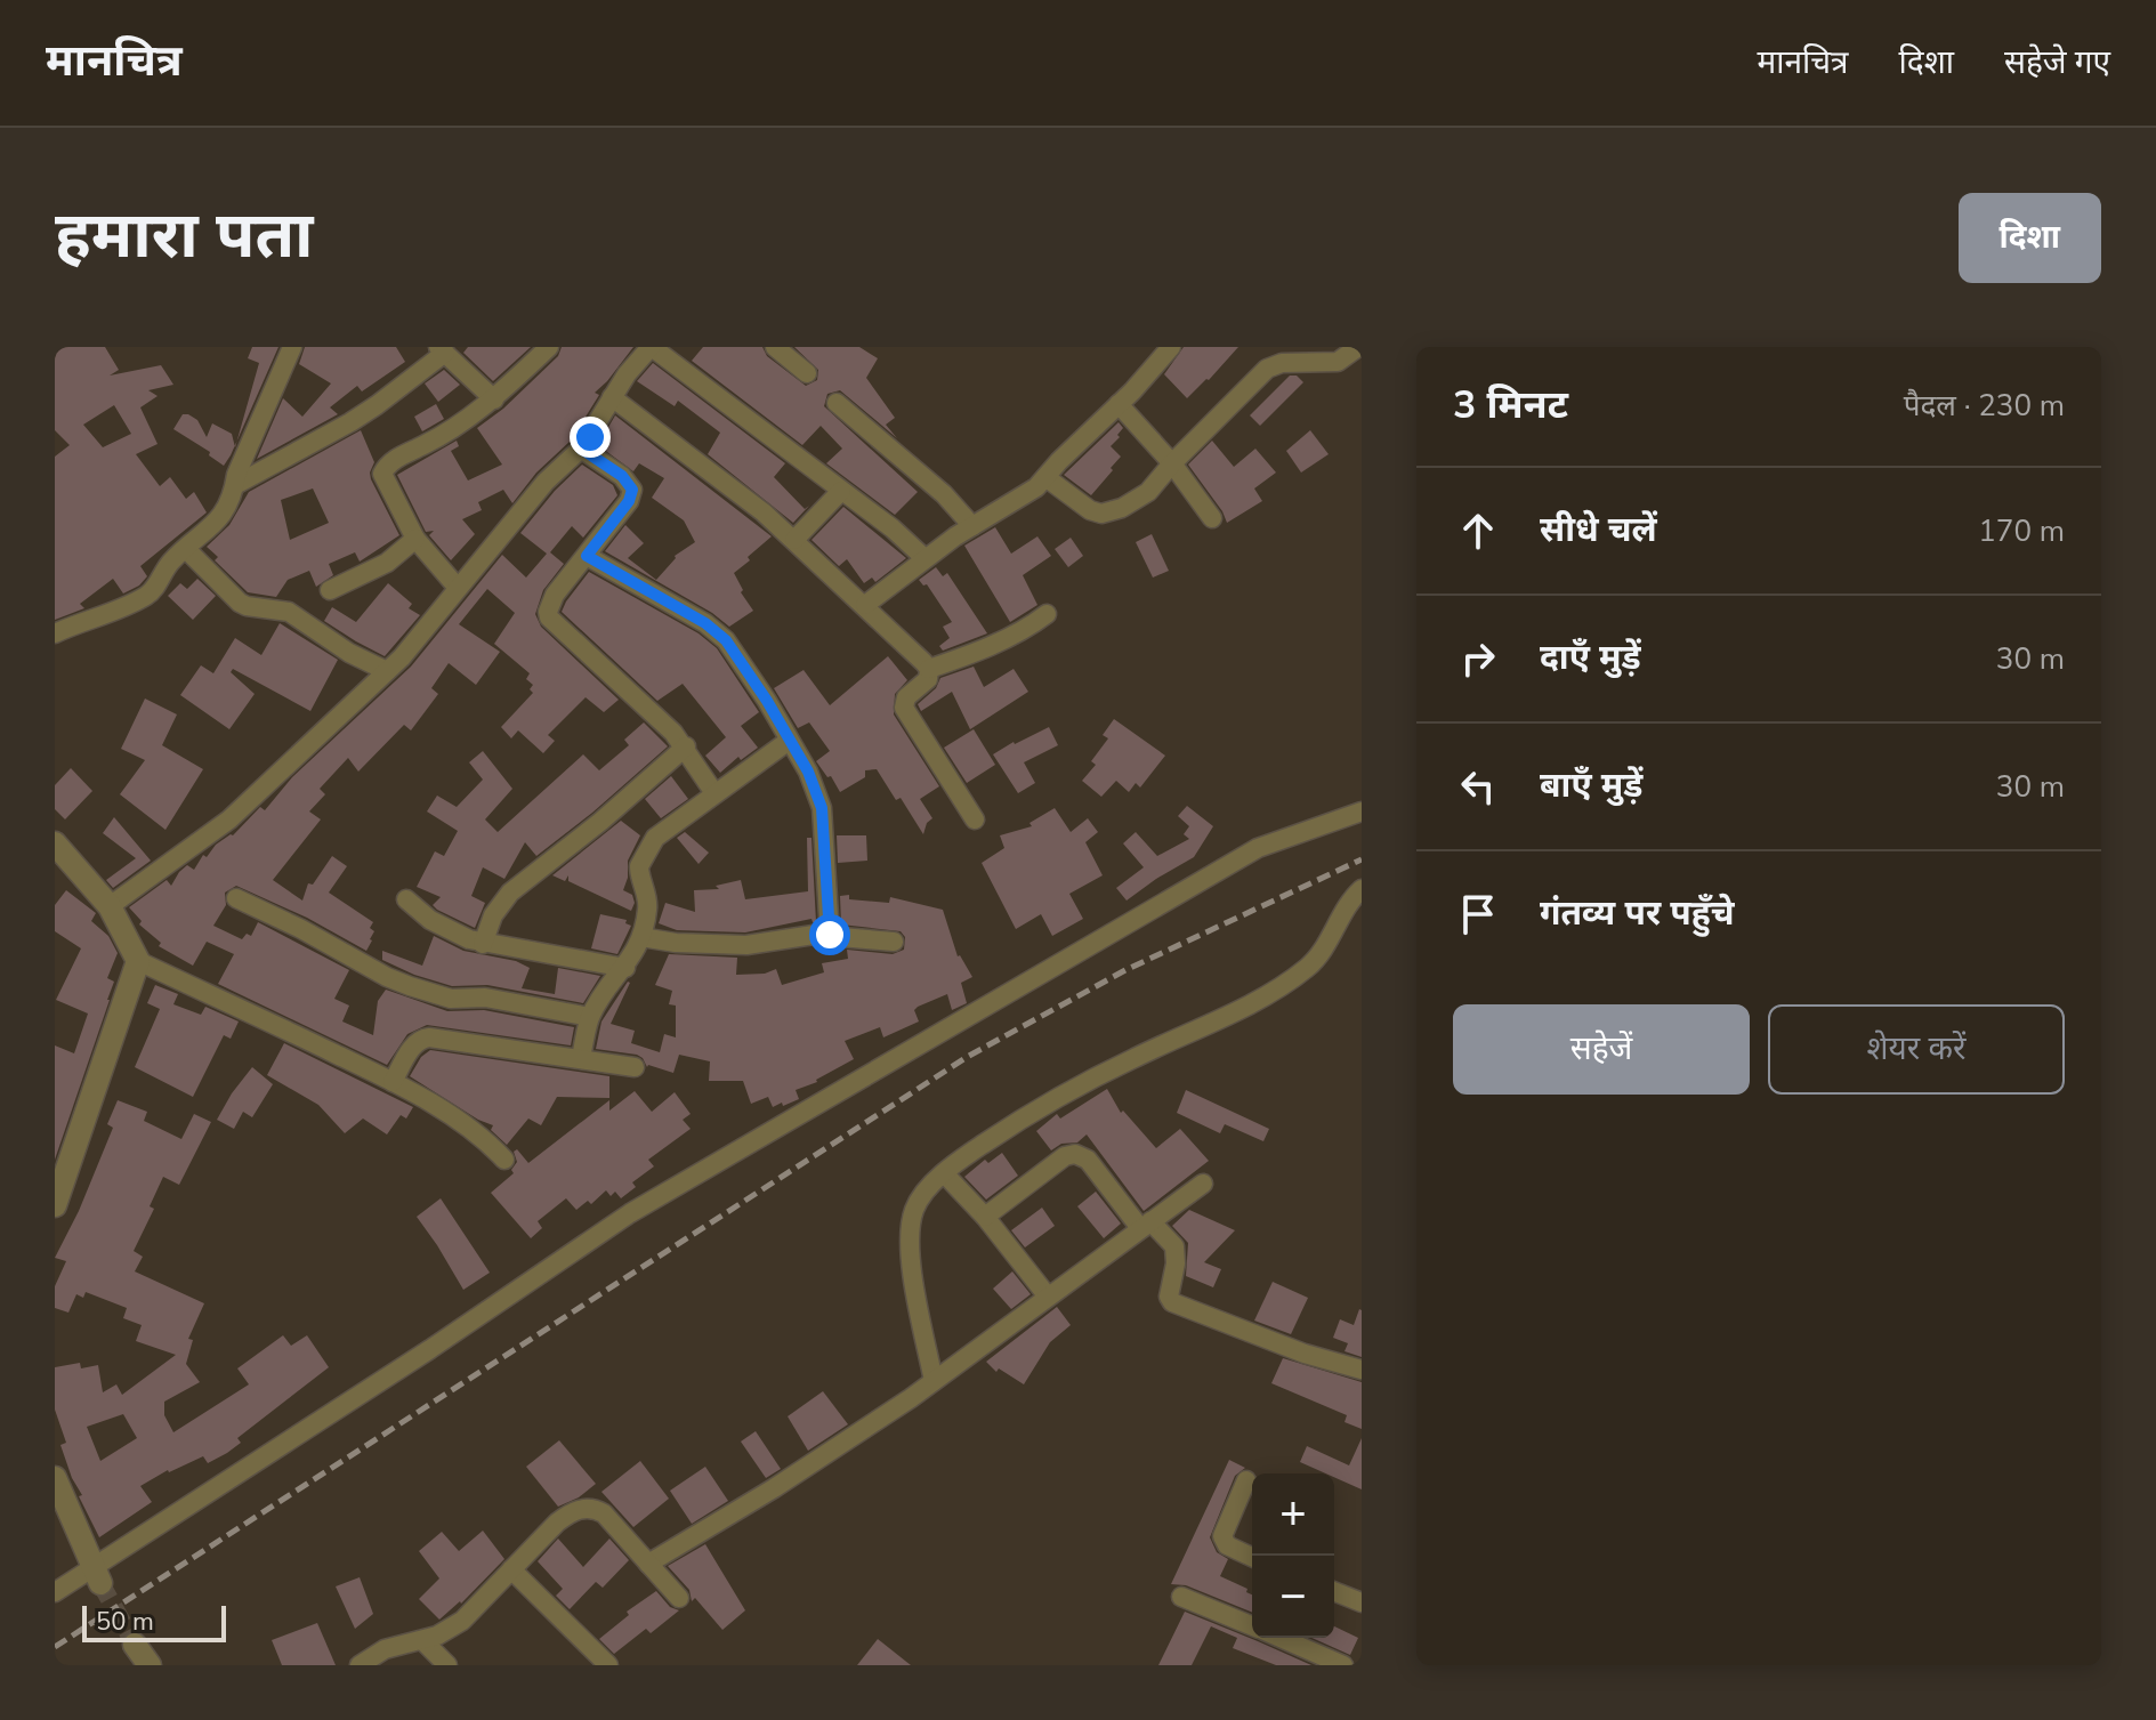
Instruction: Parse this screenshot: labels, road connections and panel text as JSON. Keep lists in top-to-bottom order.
{
  "scale_bar": "50 m",
  "page": {
    "header": "मानचित्र",
    "nav": ["मानचित्र", "दिशा", "सहेजे गए"],
    "title": "हमारा पता",
    "buttons": [
      "दिशा",
      ["सहेजें", "शेयर करें"]
    ],
    "heading": ["3 मिनट", "पैदल · 230 m"],
    "list": [
      ["सीधे चलें", "170 m"],
      ["दाएँ मुड़ें", "30 m"],
      ["बाएँ मुड़ें", "30 m"],
      "गंतव्य पर पहुँचे"
    ],
    "map_buttons": ["+", "−"],
    "scale": "50 m"
  }
}
